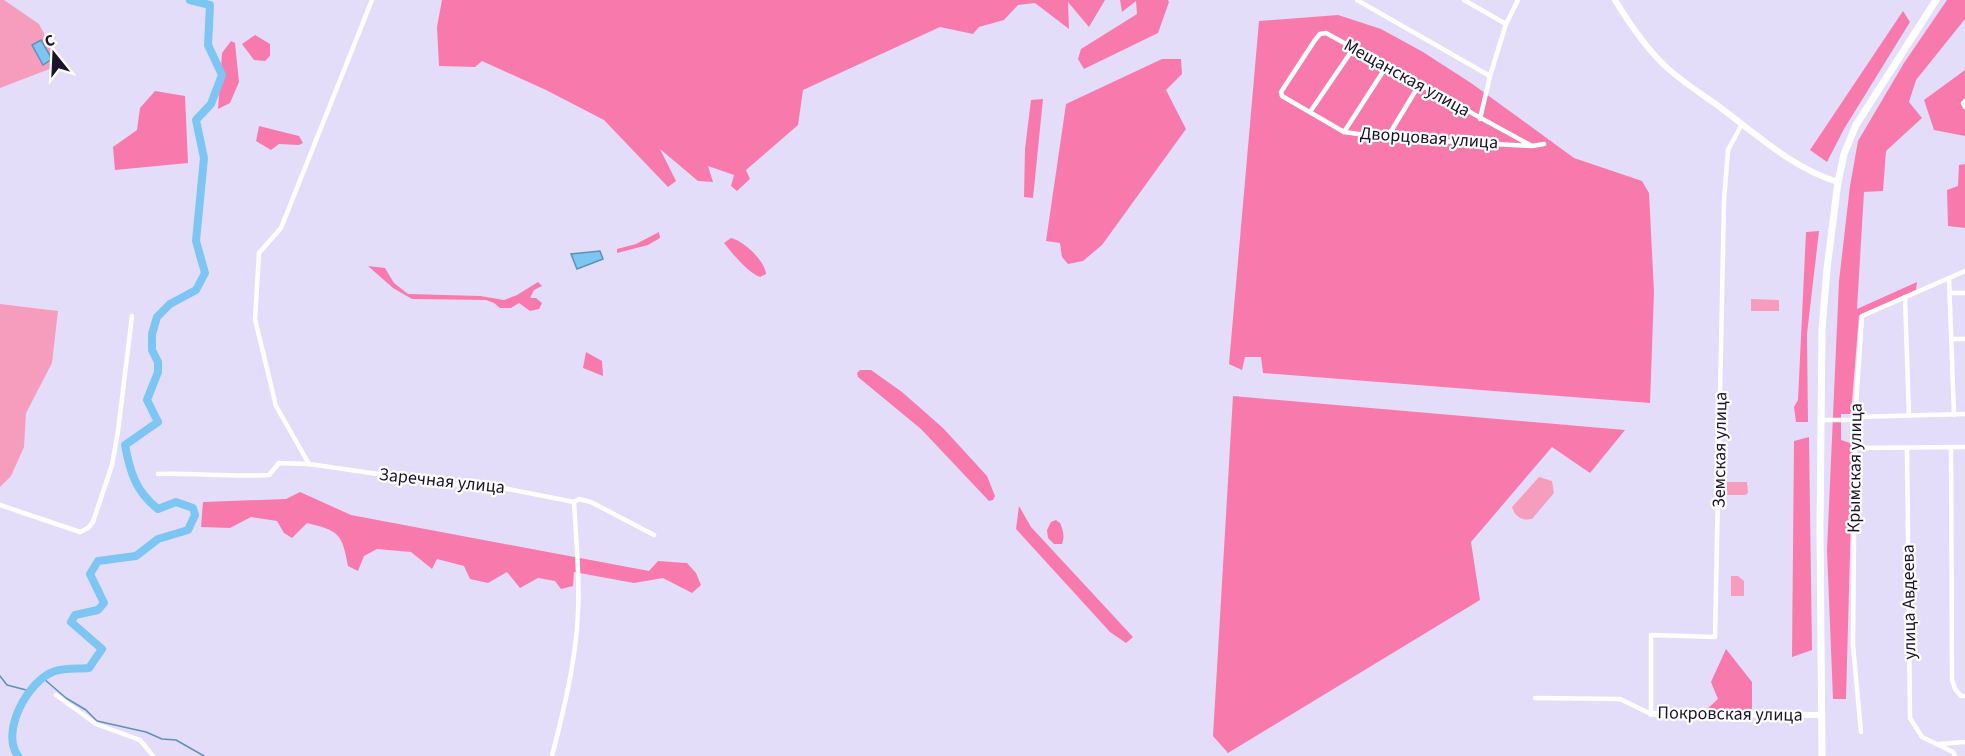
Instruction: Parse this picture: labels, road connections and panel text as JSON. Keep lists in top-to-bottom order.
{
  "streets": {
    "street": [
      "Мещанская улица",
      "Дворцовая улица",
      "Земская улица",
      "Крымская улица",
      "Заречная улица",
      "улица Авдеева",
      "Покровская улица"
    ]
  },
  "crossings": [
    ["Мещанская улица", "Дворцовая улица"],
    ["Земская улица", "Покровская улица"]
  ],
  "north": "top"
}
